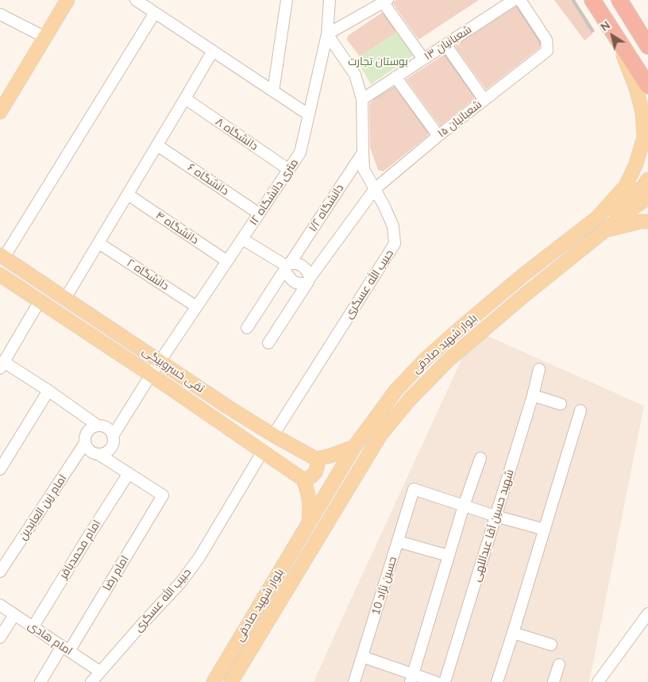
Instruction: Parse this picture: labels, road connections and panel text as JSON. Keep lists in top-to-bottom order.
{
  "streets": {
    "main road": ["بلوار شهید صادقی", "تقی خسروبیگی"],
    "street": [
      "شعبانیان ۱۳",
      "شعبانیان ۱۵",
      "دانشگاه ۸",
      "دانشگاه ۶",
      "۱۲ متری دانشگاه",
      "دانشگاه ۱/۲",
      "دانشگاه ۴",
      "دانشگاه ۲",
      "حبیب الله عسگری",
      "امام زین العابدین",
      "شهید حسین آقا عبداللهی",
      "امام محمدباقر",
      "امام رضا",
      "حسین نژاد 10",
      "امام هادی"
    ]
  },
  "crossings": [
    ["شعبانیان ۱۳", "حبیب الله عسگری"],
    ["شعبانیان ۱۵", "دانشگاه ۱/۲"],
    ["شعبانیان ۱۵", "حبیب الله عسگری"],
    ["دانشگاه ۸", "۱۲ متری دانشگاه"],
    ["دانشگاه ۶", "۱۲ متری دانشگاه"],
    ["۱۲ متری دانشگاه", "دانشگاه ۴"],
    ["۱۲ متری دانشگاه", "دانشگاه ۲"],
    ["۱۲ متری دانشگاه", "حبیب الله عسگری"],
    ["۱۲ متری دانشگاه", "تقی خسروبیگی"],
    ["۱۲ متری دانشگاه", "امام زین العابدین"],
    ["دانشگاه ۱/۲", "حبیب الله عسگری"],
    ["حبیب الله عسگری", "تقی خسروبیگی"],
    ["حبیب الله عسگری", "امام هادی"],
    ["امام محمدباقر", "امام رضا"],
    ["امام محمدباقر", "امام هادی"],
    ["امام رضا", "امام هادی"]
  ],
  "parks": ["بوستان تجارت"],
  "north": "top left"
}
